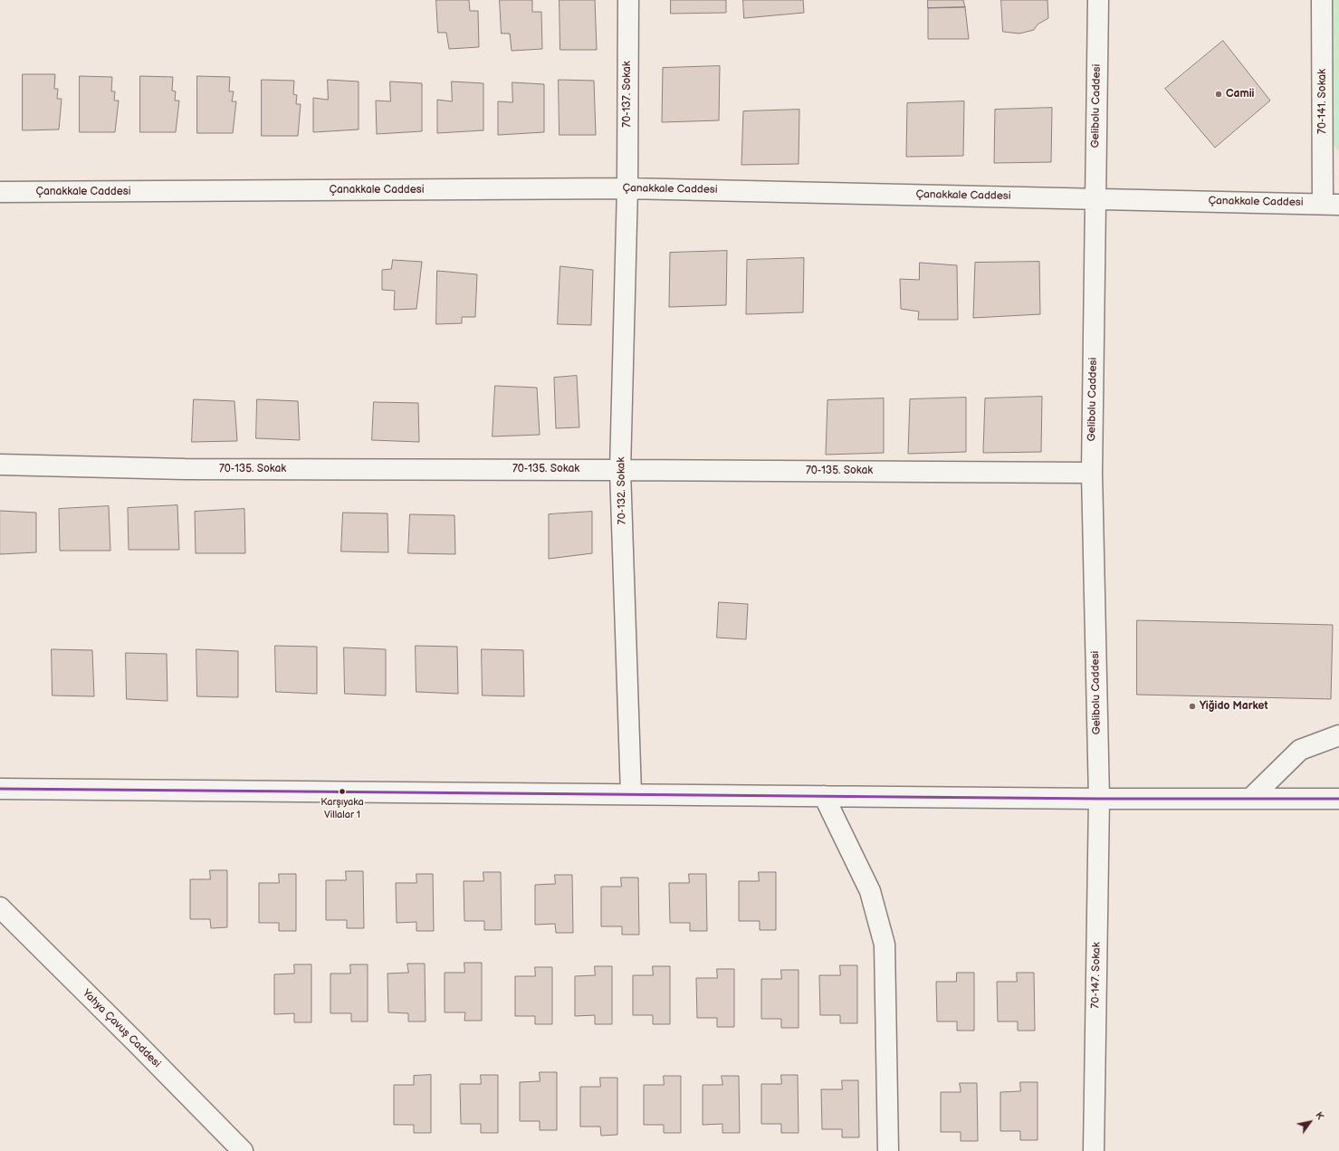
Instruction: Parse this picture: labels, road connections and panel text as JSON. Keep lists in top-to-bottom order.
{
  "streets": {
    "street": [
      "70-137. Sokak",
      "70-141. Sokak",
      "Gelibolu Caddesi",
      "Çanakkale Caddesi",
      "70-135. Sokak",
      "70-132. Sokak",
      "70-147. Sokak",
      "Yahya Çavuş Caddesi"
    ]
  },
  "crossings": [
    ["70-137. Sokak", "Çanakkale Caddesi"],
    ["70-137. Sokak", "70-132. Sokak"],
    ["70-141. Sokak", "Çanakkale Caddesi"],
    ["Gelibolu Caddesi", "Çanakkale Caddesi"],
    ["Gelibolu Caddesi", "70-135. Sokak"],
    ["Gelibolu Caddesi", "70-147. Sokak"],
    ["Çanakkale Caddesi", "70-132. Sokak"],
    ["70-135. Sokak", "70-132. Sokak"]
  ],
  "places": ["Camii", "Yiğido Market", "Karşıyaka Villalar 1"],
  "north": "top right"
}
